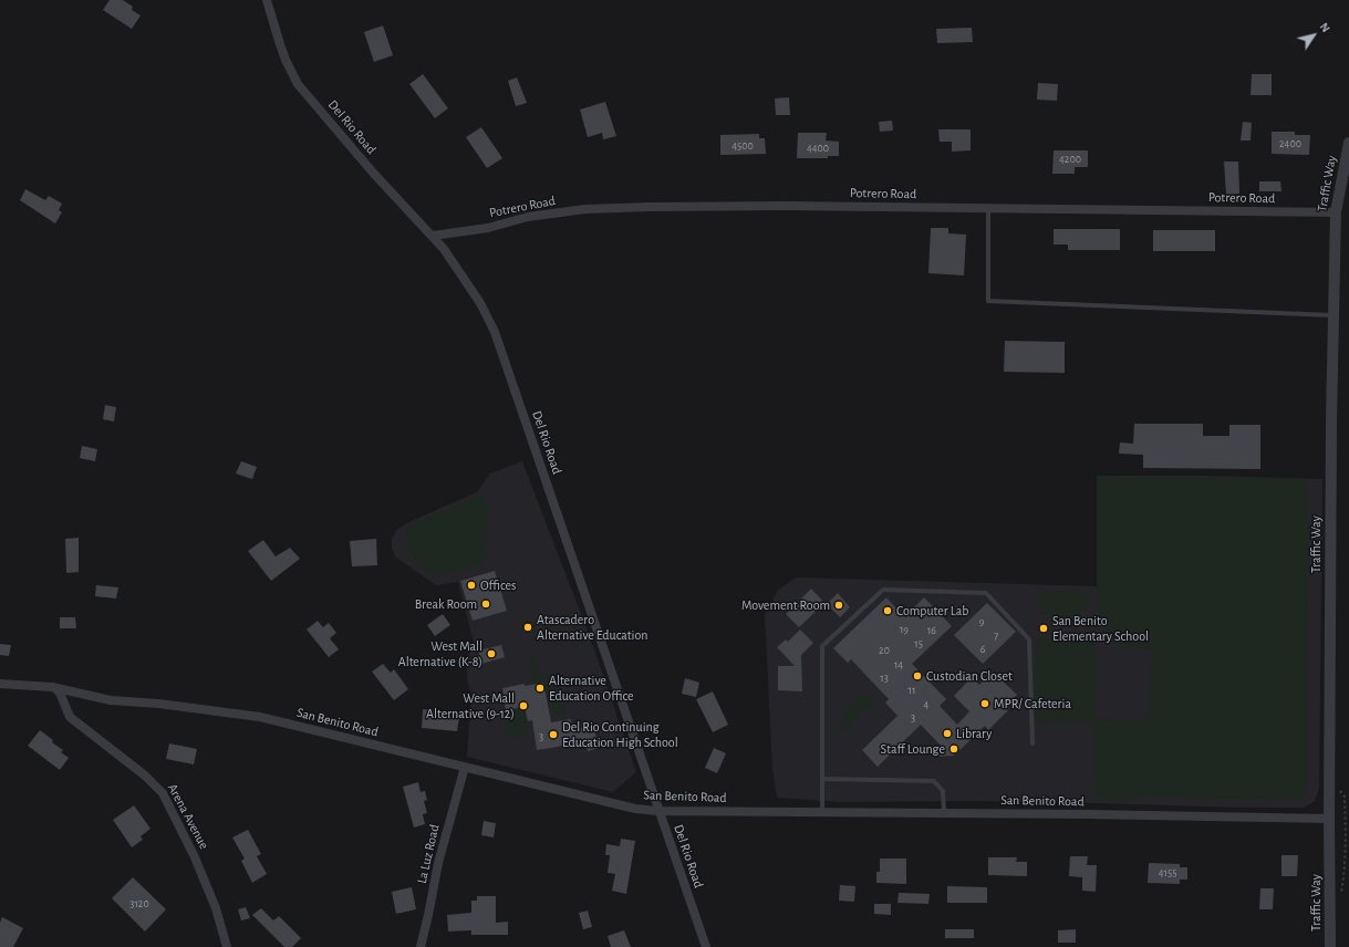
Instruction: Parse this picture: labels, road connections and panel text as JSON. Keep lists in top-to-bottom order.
{
  "streets": {
    "street": [
      "Del Rio Road",
      "Traffic Way",
      "Potrero Road",
      "San Benito Road",
      "Arena Avenue",
      "La Luz Road"
    ]
  },
  "crossings": [
    ["Del Rio Road", "Potrero Road"],
    ["Del Rio Road", "San Benito Road"],
    ["Traffic Way", "Potrero Road"],
    ["Traffic Way", "San Benito Road"],
    ["San Benito Road", "Arena Avenue"],
    ["San Benito Road", "La Luz Road"]
  ],
  "places": [
    "Offices",
    "Break Room",
    "Movement Room",
    "Computer Lab",
    "Atascadero Alternative Education",
    "San Benito Elementary School",
    "West Mall Alternative (K-8)",
    "Custodian Closet",
    "Alternative Education Office",
    "MPR/ Cafeteria",
    "West Mall Alternative (9-12)",
    "Library",
    "Del Rio Continuing Education High School",
    "Staff Lounge"
  ],
  "house_numbers": [
    "2400",
    "4500",
    "4400",
    "4200",
    "9",
    "19",
    "16",
    "7",
    "15",
    "6",
    "20",
    "14",
    "13",
    "11",
    "4",
    "3",
    "3",
    "4155",
    "3120"
  ],
  "north": "top right"
}
